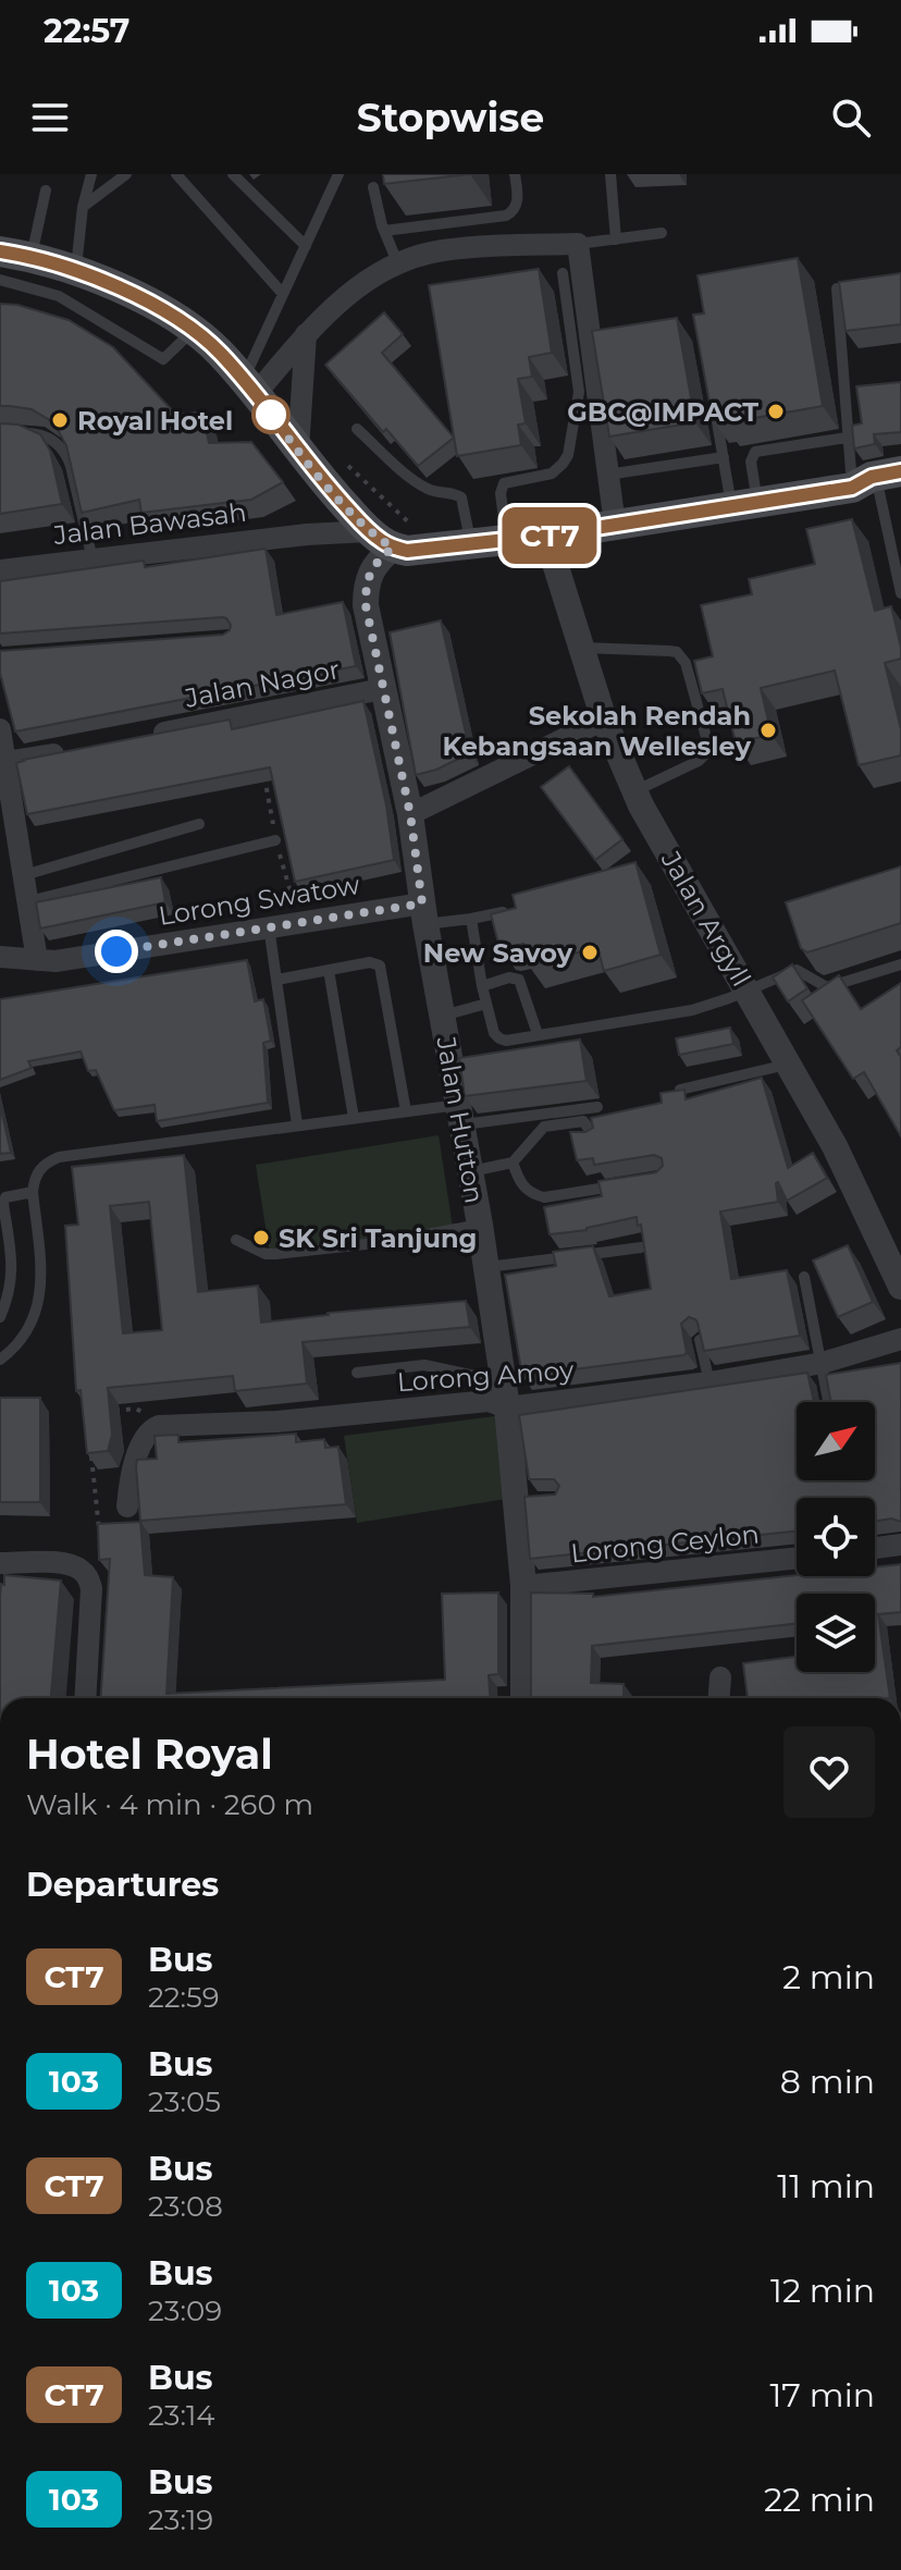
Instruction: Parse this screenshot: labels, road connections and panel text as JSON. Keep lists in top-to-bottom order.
{
  "streets": {
    "street": [
      "Jalan Bawasah",
      "Jalan Nagor",
      "Lorong Swatow",
      "Jalan Argyll",
      "Jalan Hutton",
      "Lorong Amoy",
      "Lorong Ceylon"
    ]
  },
  "crossings": [
    ["Jalan Bawasah", "Jalan Hutton"],
    ["Jalan Nagor", "Jalan Hutton"],
    ["Lorong Swatow", "Jalan Hutton"],
    ["Jalan Hutton", "Lorong Amoy"],
    ["Jalan Hutton", "Lorong Ceylon"]
  ],
  "places": [
    "GBC@IMPACT",
    "Royal Hotel",
    "Sekolah Rendah Kebangsaan Wellesley",
    "New Savoy",
    "SK Sri Tanjung"
  ],
  "lines": ["bus line CT7"],
  "north": "top right",
  "page": {
    "status": "22:57",
    "header": "Stopwise",
    "on_map": "CT7",
    "heading": [
      ["Hotel Royal", "Walk · 4 min · 260 m"],
      "Departures"
    ],
    "list": [
      {
        "mark": "CT7",
        "name": "Bus",
        "note": "22:59",
        "value": "2 min"
      },
      {
        "mark": "103",
        "name": "Bus",
        "note": "23:05",
        "value": "8 min"
      },
      {
        "mark": "CT7",
        "name": "Bus",
        "note": "23:08",
        "value": "11 min"
      },
      {
        "mark": "103",
        "name": "Bus",
        "note": "23:09",
        "value": "12 min"
      },
      {
        "mark": "CT7",
        "name": "Bus",
        "note": "23:14",
        "value": "17 min"
      },
      {
        "mark": "103",
        "name": "Bus",
        "note": "23:19",
        "value": "22 min"
      }
    ]
  }
}
